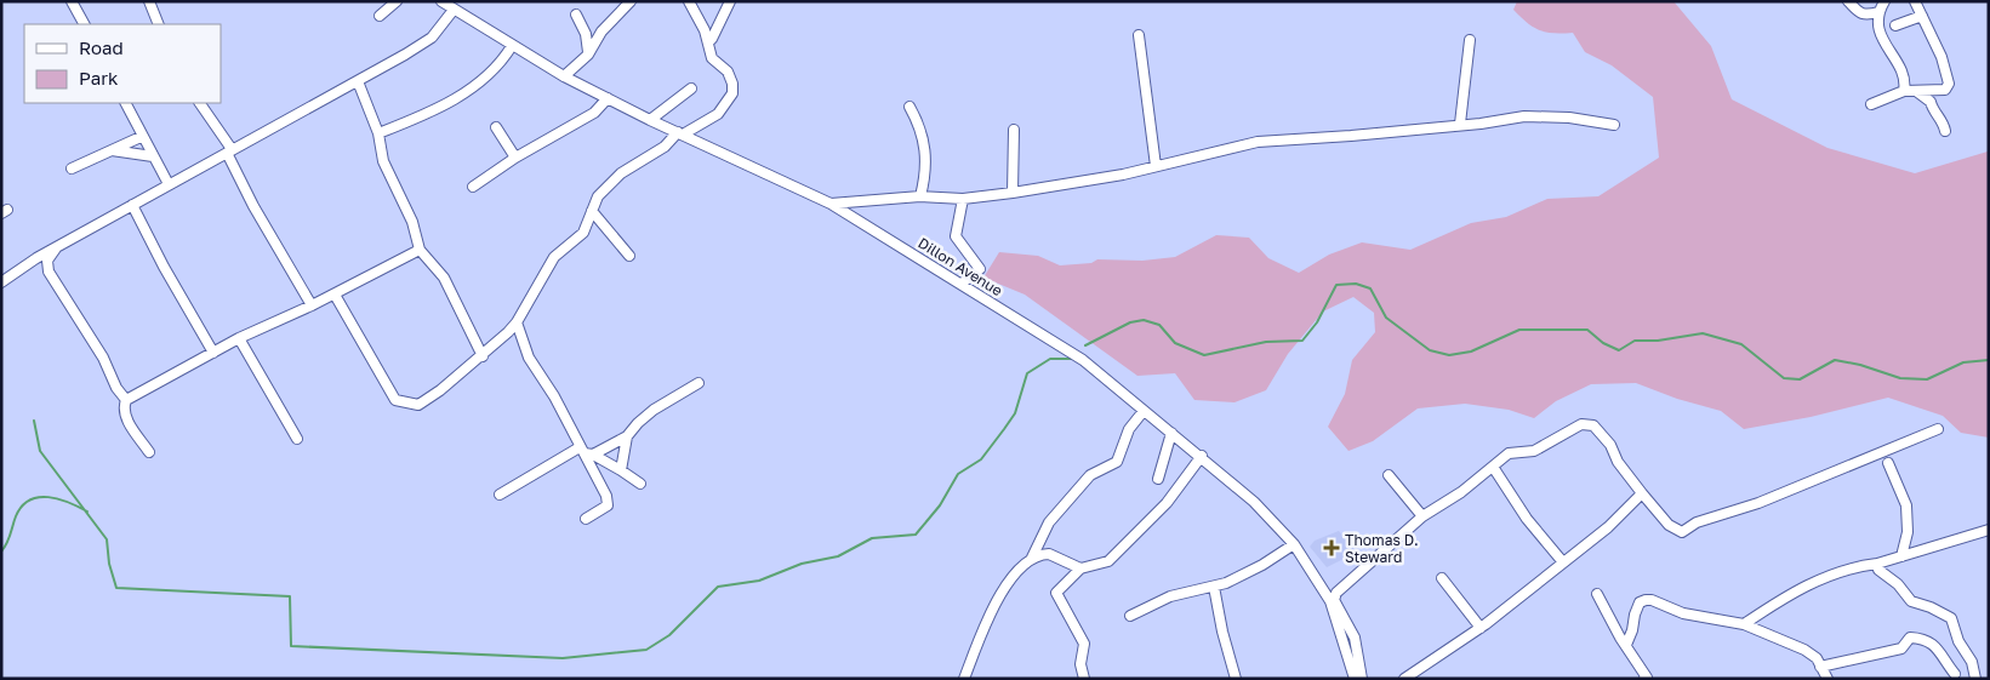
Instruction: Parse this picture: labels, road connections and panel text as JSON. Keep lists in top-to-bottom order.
{
  "streets": {
    "street": ["Dillon Avenue"]
  },
  "places": {
    "health": ["Thomas D. Steward"]
  },
  "legend": ["Road", "Park"]
}
